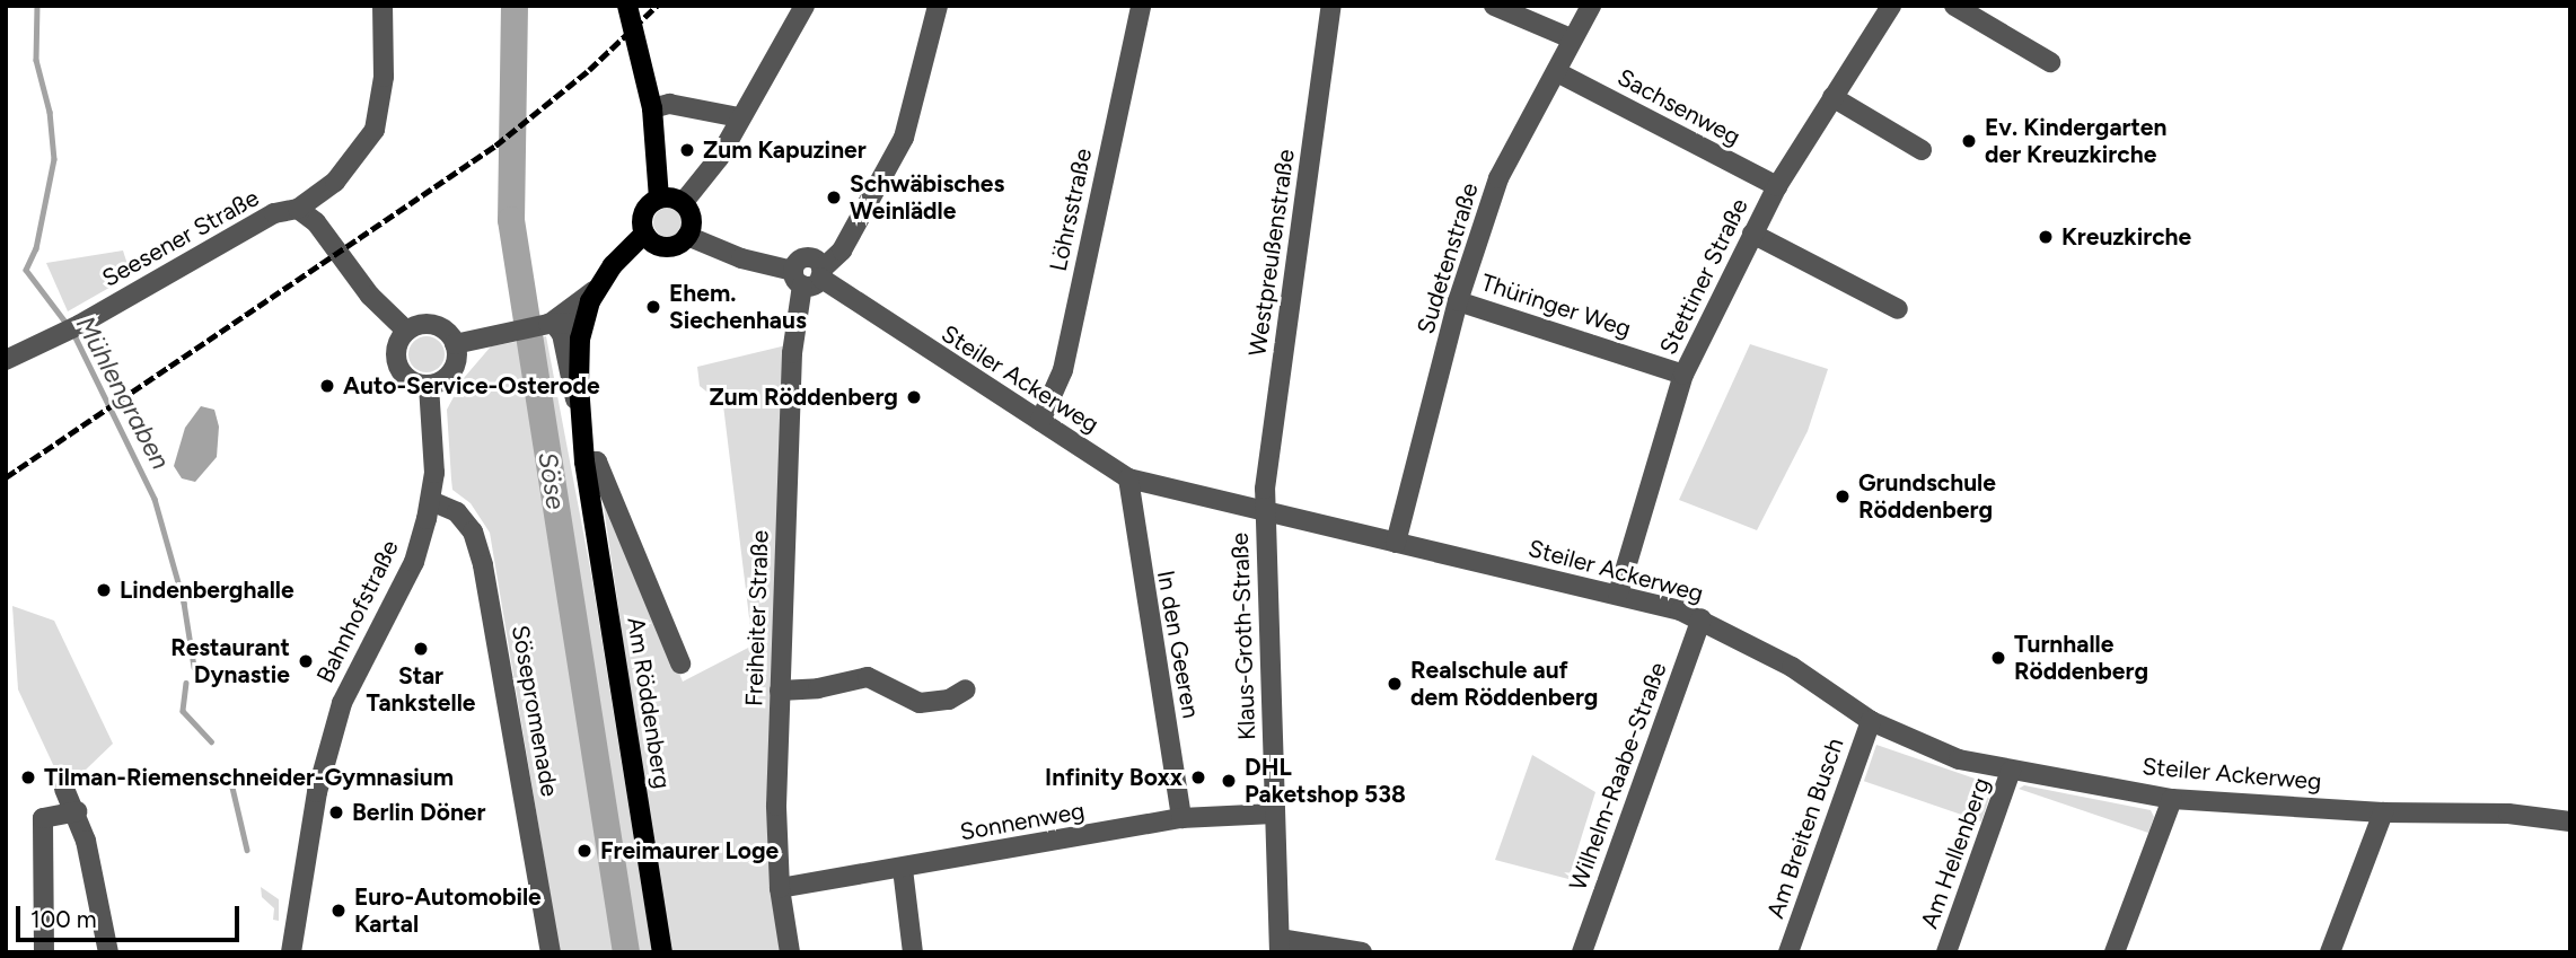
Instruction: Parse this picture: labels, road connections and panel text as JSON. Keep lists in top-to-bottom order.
{
  "streets": {
    "main road": ["Am Röddenberg"],
    "street": [
      "Sachsenweg",
      "Löhrsstraße",
      "Seesener Straße",
      "Westpreußenstraße",
      "Sudetenstraße",
      "Stettiner Straße",
      "Thüringer Weg",
      "Steiler Ackerweg",
      "Bahnhofstraße",
      "Freiheiter Straße",
      "Klaus-Groth-Straße",
      "In den Geeren",
      "Sösepromenade",
      "Wilhelm-Raabe-Straße",
      "Sonnenweg",
      "Am Breiten Busch",
      "Am Hellenberg"
    ]
  },
  "crossings": [
    ["Sachsenweg", "Sudetenstraße"],
    ["Sachsenweg", "Stettiner Straße"],
    ["Löhrsstraße", "Steiler Ackerweg"],
    ["Westpreußenstraße", "Steiler Ackerweg"],
    ["Westpreußenstraße", "Klaus-Groth-Straße"],
    ["Sudetenstraße", "Thüringer Weg"],
    ["Sudetenstraße", "Steiler Ackerweg"],
    ["Stettiner Straße", "Thüringer Weg"],
    ["Stettiner Straße", "Steiler Ackerweg"],
    ["Steiler Ackerweg", "Freiheiter Straße"],
    ["Steiler Ackerweg", "Klaus-Groth-Straße"],
    ["Steiler Ackerweg", "In den Geeren"],
    ["Steiler Ackerweg", "Wilhelm-Raabe-Straße"],
    ["Steiler Ackerweg", "Am Breiten Busch"],
    ["Steiler Ackerweg", "Am Hellenberg"],
    ["Bahnhofstraße", "Sösepromenade"],
    ["Freiheiter Straße", "Sonnenweg"],
    ["Klaus-Groth-Straße", "Sonnenweg"],
    ["In den Geeren", "Sonnenweg"]
  ],
  "water": ["Mühlengraben", "Söse"],
  "places": [
    "Ev. Kindergarten der Kreuzkirche",
    "Zum Kapuziner",
    "Schwäbisches Weinlädle",
    "Kreuzkirche",
    "Ehem. Siechenhaus",
    "Auto-Service-Osterode",
    "Zum Röddenberg",
    "Grundschule Röddenberg",
    "Lindenberghalle",
    "Star Tankstelle",
    "Turnhalle Röddenberg",
    "Restaurant Dynastie",
    "Realschule auf dem Röddenberg",
    "Tilman-Riemenschneider-Gymnasium",
    "Infinity Boxx",
    "DHL Paketshop 538",
    "Berlin Döner",
    "Freimaurer Loge",
    "Euro-Automobile Kartal"
  ],
  "scale_bar": "100 m"
}
